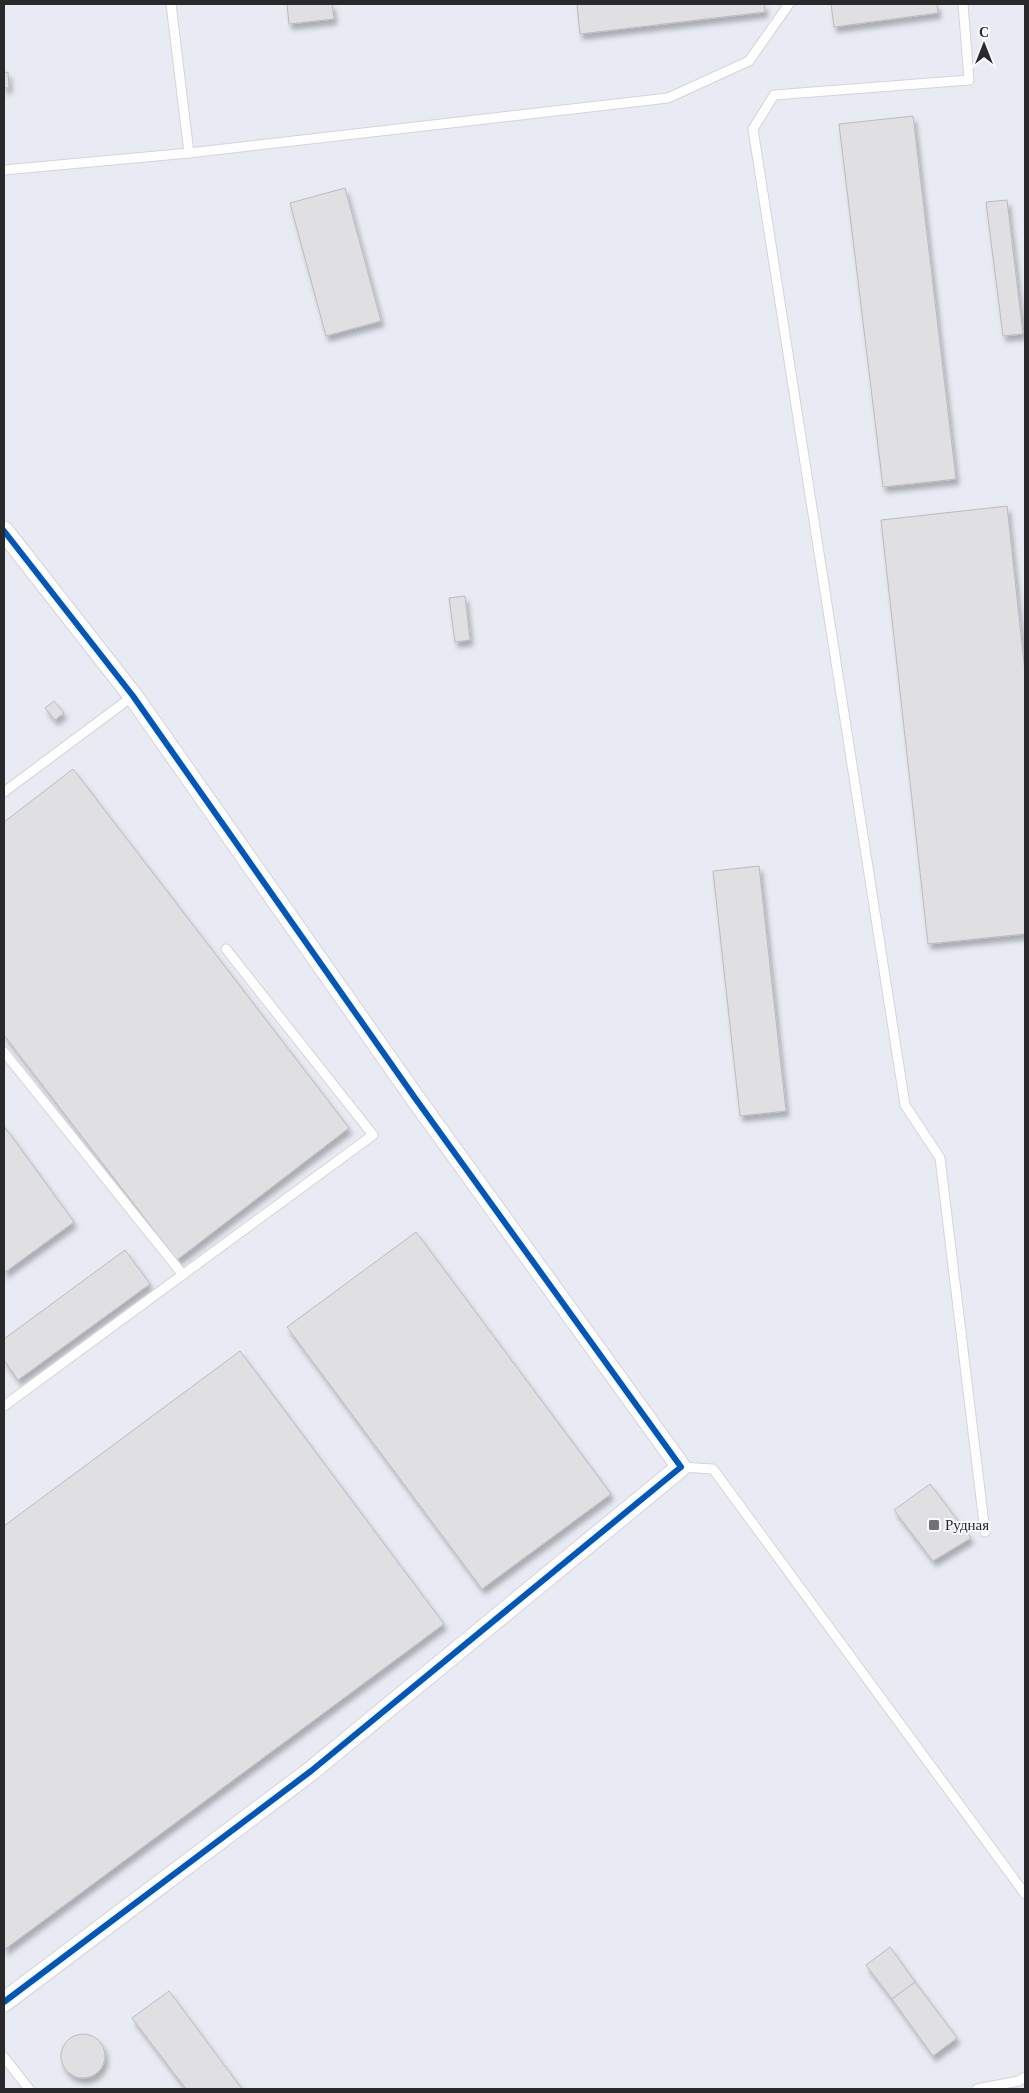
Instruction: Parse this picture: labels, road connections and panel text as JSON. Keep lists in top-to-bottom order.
{
  "places": {
    "transit": ["Рудная"]
  },
  "north": "top"
}
